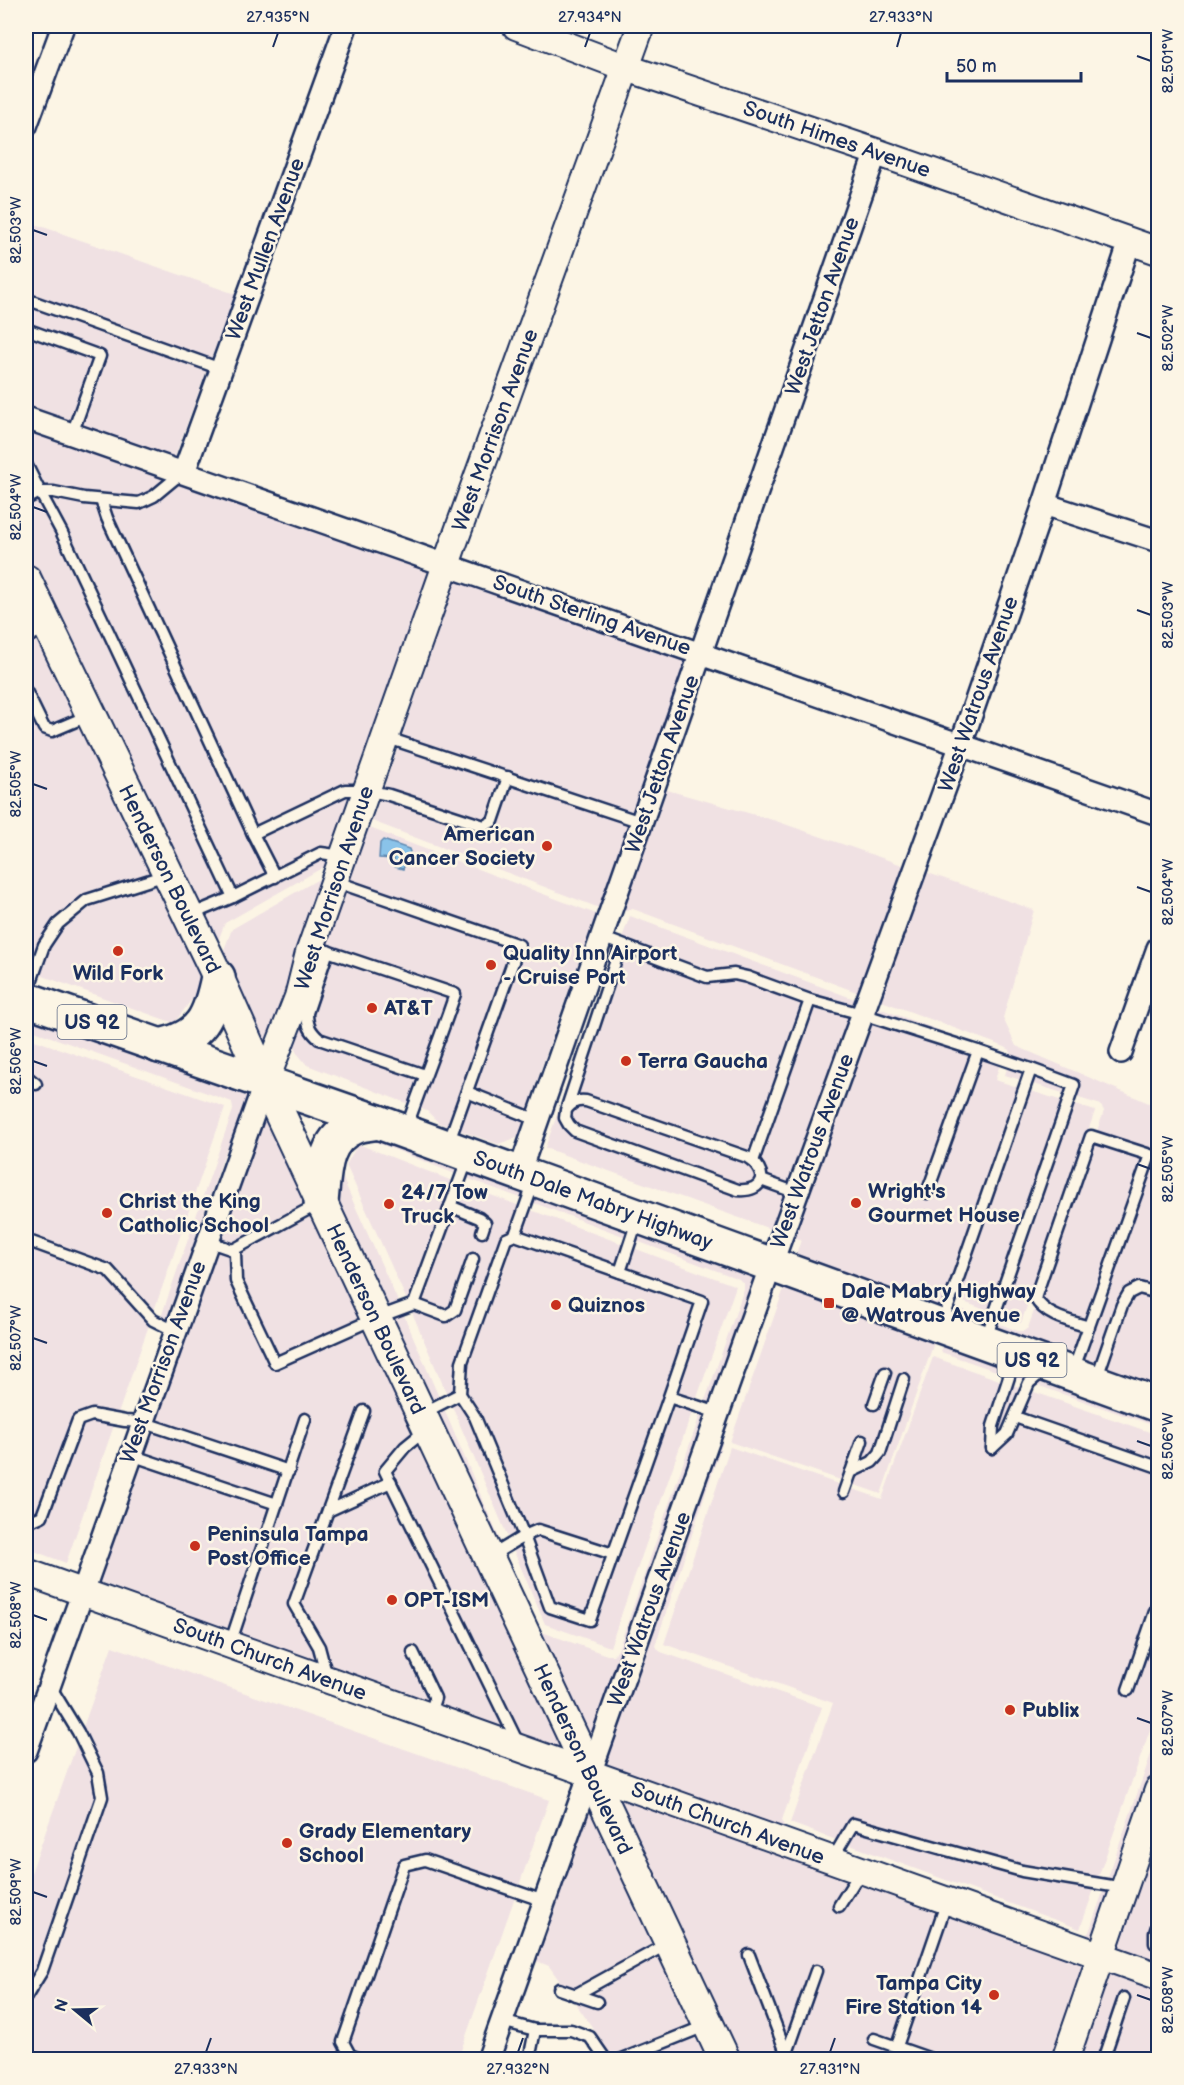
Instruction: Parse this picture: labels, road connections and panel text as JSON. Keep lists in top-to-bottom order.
{
  "streets": {
    "main road": ["Henderson Boulevard", "US 92", "South Dale Mabry Highway"],
    "street": [
      "South Himes Avenue",
      "West Mullen Avenue",
      "West Jetton Avenue",
      "West Morrison Avenue",
      "South Sterling Avenue",
      "West Watrous Avenue",
      "South Church Avenue"
    ]
  },
  "crossings": [
    ["South Himes Avenue", "West Jetton Avenue"],
    ["South Himes Avenue", "West Morrison Avenue"],
    ["South Himes Avenue", "West Watrous Avenue"],
    ["West Mullen Avenue", "South Sterling Avenue"],
    ["West Jetton Avenue", "South Sterling Avenue"],
    ["West Jetton Avenue", "South Dale Mabry Highway"],
    ["West Morrison Avenue", "South Sterling Avenue"],
    ["West Morrison Avenue", "Henderson Boulevard"],
    ["West Morrison Avenue", "South Dale Mabry Highway"],
    ["West Morrison Avenue", "South Church Avenue"],
    ["South Sterling Avenue", "West Watrous Avenue"],
    ["West Watrous Avenue", "Henderson Boulevard"],
    ["West Watrous Avenue", "South Dale Mabry Highway"],
    ["West Watrous Avenue", "South Church Avenue"],
    ["Henderson Boulevard", "South Dale Mabry Highway"],
    ["Henderson Boulevard", "South Church Avenue"]
  ],
  "places": {
    "other": [
      "American Cancer Society",
      "Wild Fork",
      "Quality Inn Airport - Cruise Port",
      "AT&T",
      "Terra Gaucha",
      "Wright's Gourmet House",
      "24/7 Tow Truck",
      "Christ the King Catholic School",
      "Quiznos",
      "Peninsula Tampa Post Office",
      "OPT-ISM",
      "Publix",
      "Grady Elementary School",
      "Tampa City Fire Station 14"
    ],
    "transit": ["Dale Mabry Highway @ Watrous Avenue"]
  },
  "scale_bar": "50 m",
  "north": "left",
  "coordinates": [
    "27.935°N",
    "27.934°N",
    "27.933°N",
    "82.501°W",
    "82.503°W",
    "82.502°W",
    "82.504°W",
    "82.505°W",
    "82.506°W",
    "82.507°W",
    "82.508°W",
    "82.509°W",
    "27.932°N",
    "27.931°N"
  ]
}
